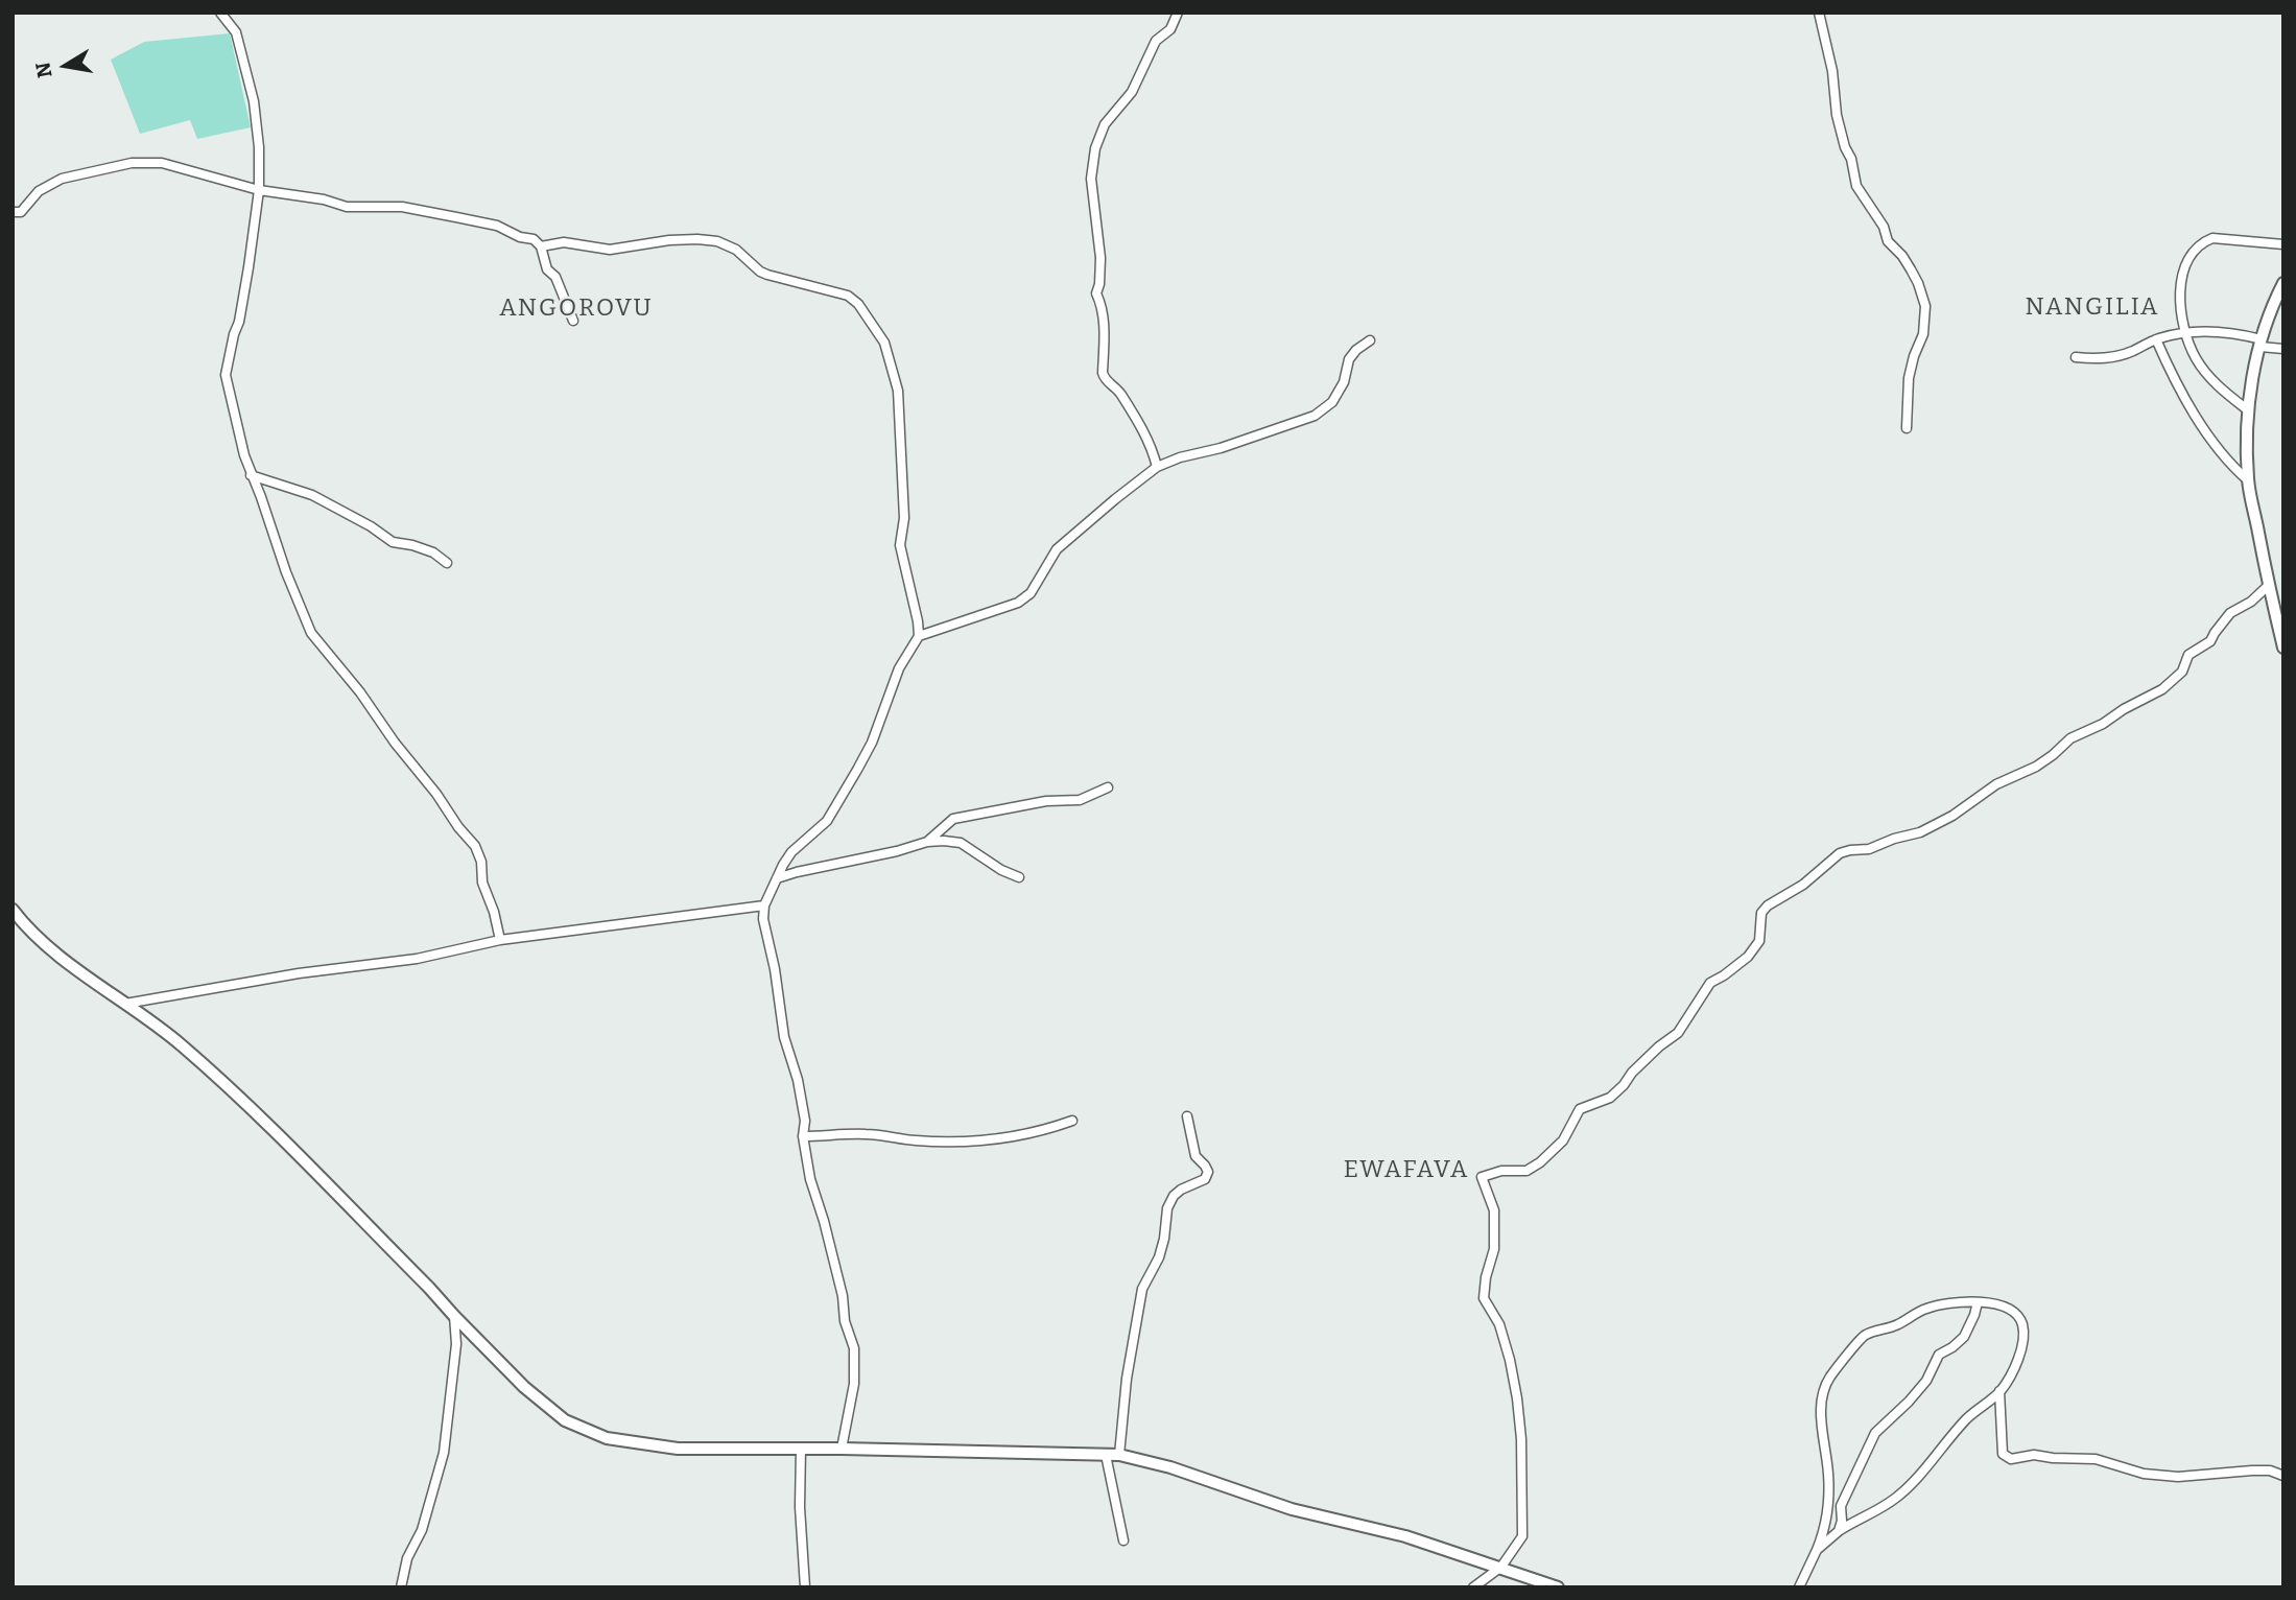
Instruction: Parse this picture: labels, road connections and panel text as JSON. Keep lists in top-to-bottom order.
{
  "districts": ["NANGILIA", "ANGOROVU", "EWAFAVA"],
  "north": "left"
}
